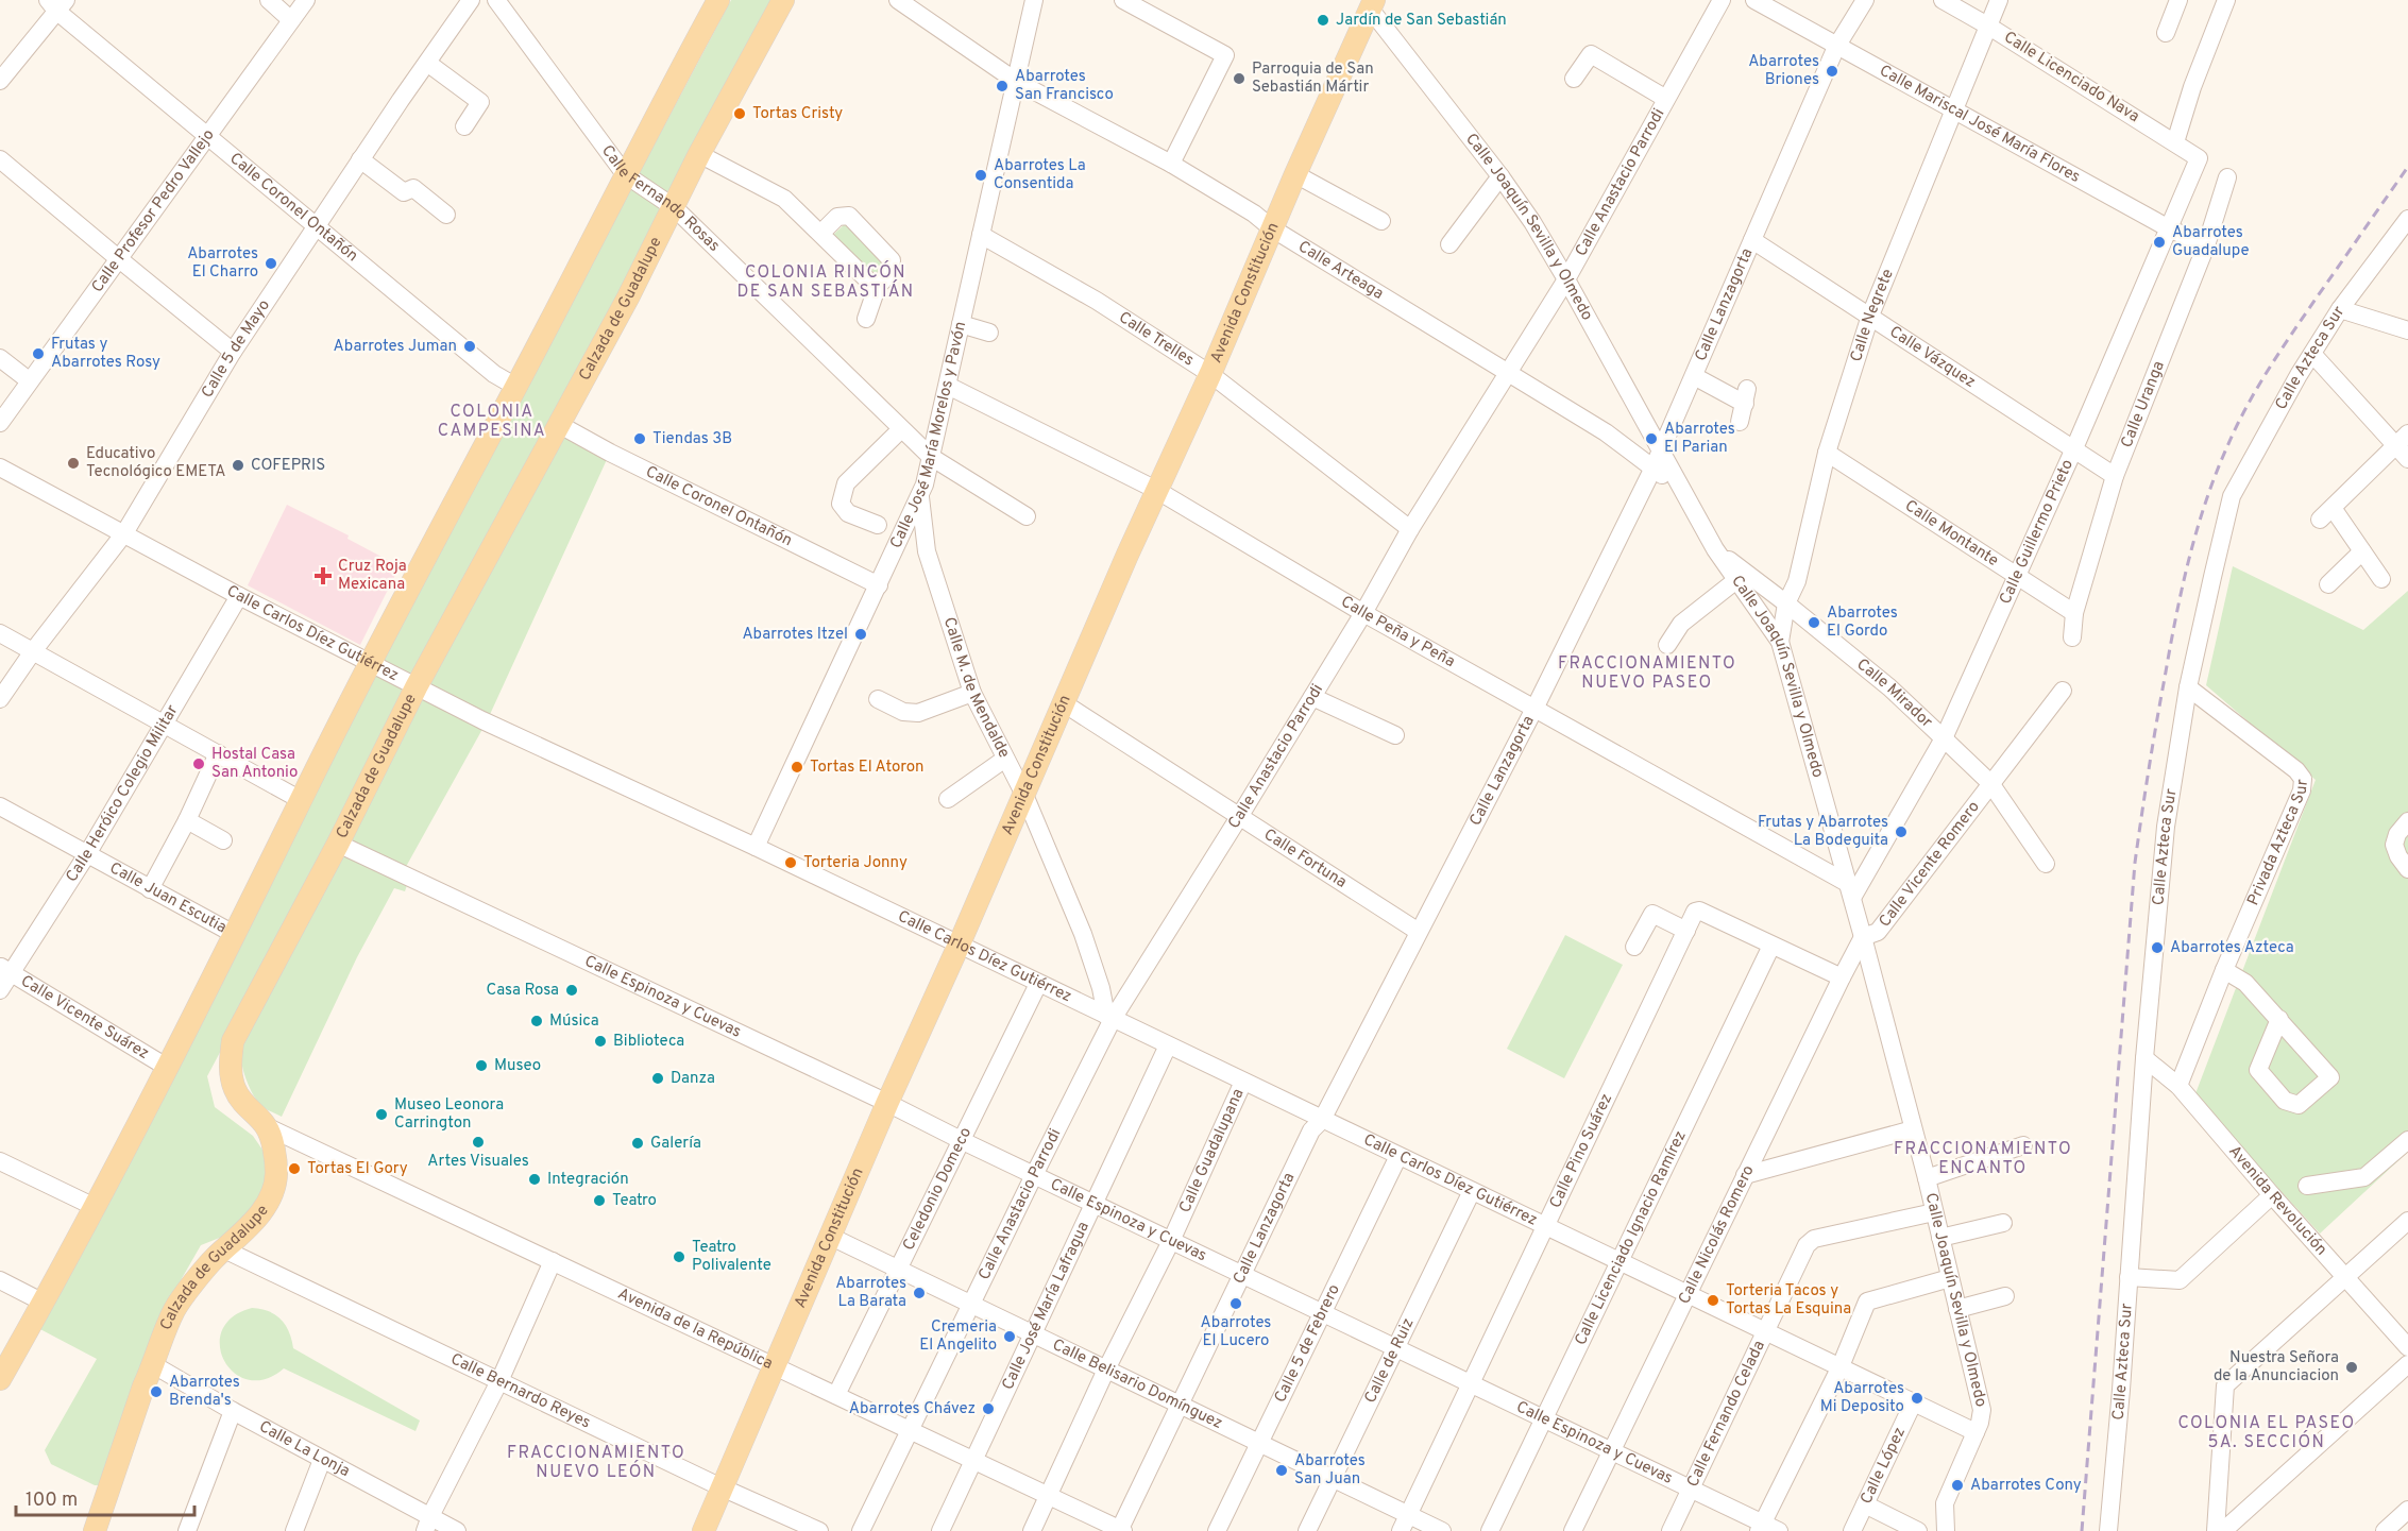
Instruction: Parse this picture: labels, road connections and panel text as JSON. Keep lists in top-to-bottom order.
{
  "streets": {
    "main road": ["Avenida Constitución", "Calzada de Guadalupe"],
    "street": [
      "Calle Licenciado Nava",
      "Calle Mariscal José María Flores",
      "Calle Anastacio Parrodi",
      "Calle Fernando Rosas",
      "Calle Coronel Ontañón",
      "Calle Profesor Pedro Vallejo",
      "Calle Joaquín Sevilla y Olmedo",
      "Calle Arteaga",
      "Calle Lanzagorta",
      "Calle Negrete",
      "Calle Trelles",
      "Calle 5 de Mayo",
      "Calle Vázquez",
      "Calle Azteca Sur",
      "Calle Uranga",
      "Calle José María Morelos y Pavón",
      "Calle Montante",
      "Calle Guillermo Prieto",
      "Calle Peña y Peña",
      "Calle Carlos Díez Gutiérrez",
      "Calle M. de Mendalde",
      "Calle Mirador",
      "Calle Heróico Colegio Militar",
      "Privada Azteca Sur",
      "Calle Fortuna",
      "Calle Vicente Romero",
      "Calle Juan Escutia",
      "Calle Espinoza y Cuevas",
      "Calle Vicente Suárez",
      "Calle Guadalupana",
      "Calle Pino Suárez",
      "Celedonio Domeco",
      "Avenida Revolución",
      "Calle Nicolás Romero",
      "Calle Licenciado Ignacio Ramírez",
      "Calle José María Lafragua",
      "Avenida de la República",
      "Calle 5 de Febrero",
      "Calle de Ruiz",
      "Calle Belisario Domínguez",
      "Calle Bernardo Reyes",
      "Calle Fernando Celada",
      "Calle La Lonja",
      "Calle López"
    ]
  },
  "crossings": [
    ["Calle Licenciado Nava", "Calle Negrete"],
    ["Calle Licenciado Nava", "Calle Guillermo Prieto"],
    ["Calle Mariscal José María Flores", "Calle Lanzagorta"],
    ["Calle Mariscal José María Flores", "Calle Negrete"],
    ["Calle Mariscal José María Flores", "Calle Uranga"],
    ["Calle Mariscal José María Flores", "Calle Guillermo Prieto"],
    ["Calle Anastacio Parrodi", "Calle Joaquín Sevilla y Olmedo"],
    ["Calle Anastacio Parrodi", "Calle Arteaga"],
    ["Calle Anastacio Parrodi", "Calle Trelles"],
    ["Calle Anastacio Parrodi", "Calle Peña y Peña"],
    ["Calle Anastacio Parrodi", "Calle Carlos Díez Gutiérrez"],
    ["Calle Anastacio Parrodi", "Calle M. de Mendalde"],
    ["Calle Anastacio Parrodi", "Calle Fortuna"],
    ["Calle Anastacio Parrodi", "Calle Espinoza y Cuevas"],
    ["Calle Anastacio Parrodi", "Avenida de la República"],
    ["Calle Anastacio Parrodi", "Calle Belisario Domínguez"],
    ["Calle Fernando Rosas", "Calzada de Guadalupe"],
    ["Calle Fernando Rosas", "Calle José María Morelos y Pavón"],
    ["Calle Coronel Ontañón", "Calle Profesor Pedro Vallejo"],
    ["Calle Coronel Ontañón", "Calzada de Guadalupe"],
    ["Calle Coronel Ontañón", "Calle 5 de Mayo"],
    ["Calle Coronel Ontañón", "Calle José María Morelos y Pavón"],
    ["Calle Joaquín Sevilla y Olmedo", "Calle Arteaga"],
    ["Calle Joaquín Sevilla y Olmedo", "Avenida Constitución"],
    ["Calle Joaquín Sevilla y Olmedo", "Calle Lanzagorta"],
    ["Calle Joaquín Sevilla y Olmedo", "Calle Negrete"],
    ["Calle Joaquín Sevilla y Olmedo", "Calle Guillermo Prieto"],
    ["Calle Joaquín Sevilla y Olmedo", "Calle Peña y Peña"],
    ["Calle Joaquín Sevilla y Olmedo", "Calle Carlos Díez Gutiérrez"],
    ["Calle Joaquín Sevilla y Olmedo", "Calle Mirador"],
    ["Calle Joaquín Sevilla y Olmedo", "Calle Vicente Romero"],
    ["Calle Joaquín Sevilla y Olmedo", "Calle Nicolás Romero"],
    ["Calle Joaquín Sevilla y Olmedo", "Calle Fernando Celada"],
    ["Calle Arteaga", "Avenida Constitución"],
    ["Calle Arteaga", "Calle Lanzagorta"],
    ["Calle Arteaga", "Calle José María Morelos y Pavón"],
    ["Avenida Constitución", "Calle Trelles"],
    ["Avenida Constitución", "Calle Peña y Peña"],
    ["Avenida Constitución", "Calle Carlos Díez Gutiérrez"],
    ["Avenida Constitución", "Calle M. de Mendalde"],
    ["Avenida Constitución", "Calle Fortuna"],
    ["Avenida Constitución", "Calle Espinoza y Cuevas"],
    ["Avenida Constitución", "Avenida de la República"],
    ["Avenida Constitución", "Calle Belisario Domínguez"],
    ["Avenida Constitución", "Calle Bernardo Reyes"],
    ["Calle Lanzagorta", "Calle Vázquez"],
    ["Calle Lanzagorta", "Calle Peña y Peña"],
    ["Calle Lanzagorta", "Calle Carlos Díez Gutiérrez"],
    ["Calle Lanzagorta", "Calle Fortuna"],
    ["Calle Lanzagorta", "Calle Espinoza y Cuevas"],
    ["Calle Lanzagorta", "Avenida de la República"],
    ["Calle Lanzagorta", "Calle Belisario Domínguez"],
    ["Calzada de Guadalupe", "Calle Carlos Díez Gutiérrez"],
    ["Calzada de Guadalupe", "Calle Espinoza y Cuevas"],
    ["Calzada de Guadalupe", "Avenida de la República"],
    ["Calzada de Guadalupe", "Calle Bernardo Reyes"],
    ["Calzada de Guadalupe", "Calle La Lonja"],
    ["Calle Negrete", "Calle Vázquez"],
    ["Calle Negrete", "Calle Montante"],
    ["Calle Negrete", "Calle Mirador"],
    ["Calle Trelles", "Calle José María Morelos y Pavón"],
    ["Calle 5 de Mayo", "Calle Carlos Díez Gutiérrez"],
    ["Calle Vázquez", "Calle Uranga"],
    ["Calle Vázquez", "Calle Guillermo Prieto"],
    ["Calle Azteca Sur", "Privada Azteca Sur"],
    ["Calle Azteca Sur", "Avenida Revolución"],
    ["Calle Uranga", "Calle Montante"],
    ["Calle José María Morelos y Pavón", "Calle Peña y Peña"],
    ["Calle José María Morelos y Pavón", "Calle Carlos Díez Gutiérrez"],
    ["Calle José María Morelos y Pavón", "Calle M. de Mendalde"],
    ["Calle Montante", "Calle Guillermo Prieto"],
    ["Calle Guillermo Prieto", "Calle Peña y Peña"],
    ["Calle Guillermo Prieto", "Calle Mirador"],
    ["Calle Carlos Díez Gutiérrez", "Calle M. de Mendalde"],
    ["Calle Carlos Díez Gutiérrez", "Calle Heróico Colegio Militar"],
    ["Calle Carlos Díez Gutiérrez", "Calle Guadalupana"],
    ["Calle Carlos Díez Gutiérrez", "Calle Pino Suárez"],
    ["Calle Carlos Díez Gutiérrez", "Celedonio Domeco"],
    ["Calle Carlos Díez Gutiérrez", "Calle Nicolás Romero"],
    ["Calle Carlos Díez Gutiérrez", "Calle Licenciado Ignacio Ramírez"],
    ["Calle Carlos Díez Gutiérrez", "Calle José María Lafragua"],
    ["Calle Carlos Díez Gutiérrez", "Calle 5 de Febrero"],
    ["Calle Carlos Díez Gutiérrez", "Calle de Ruiz"],
    ["Calle Carlos Díez Gutiérrez", "Calle Fernando Celada"],
    ["Calle Carlos Díez Gutiérrez", "Calle López"],
    ["Calle Mirador", "Calle Vicente Romero"],
    ["Calle Heróico Colegio Militar", "Calle Juan Escutia"],
    ["Calle Heróico Colegio Militar", "Calle Vicente Suárez"],
    ["Calle Vicente Romero", "Calle Nicolás Romero"],
    ["Calle Espinoza y Cuevas", "Calle Guadalupana"],
    ["Calle Espinoza y Cuevas", "Calle Pino Suárez"],
    ["Calle Espinoza y Cuevas", "Celedonio Domeco"],
    ["Calle Espinoza y Cuevas", "Calle Nicolás Romero"],
    ["Calle Espinoza y Cuevas", "Calle Licenciado Ignacio Ramírez"],
    ["Calle Espinoza y Cuevas", "Calle José María Lafragua"],
    ["Calle Espinoza y Cuevas", "Calle 5 de Febrero"],
    ["Calle Espinoza y Cuevas", "Calle de Ruiz"],
    ["Calle Espinoza y Cuevas", "Calle Fernando Celada"],
    ["Calle Guadalupana", "Avenida de la República"],
    ["Calle Guadalupana", "Calle Belisario Domínguez"],
    ["Calle Pino Suárez", "Calle Licenciado Ignacio Ramírez"],
    ["Calle Pino Suárez", "Calle Belisario Domínguez"],
    ["Celedonio Domeco", "Avenida de la República"],
    ["Celedonio Domeco", "Calle Belisario Domínguez"],
    ["Calle José María Lafragua", "Avenida de la República"],
    ["Calle José María Lafragua", "Calle Belisario Domínguez"],
    ["Calle 5 de Febrero", "Calle Belisario Domínguez"],
    ["Calle de Ruiz", "Calle Belisario Domínguez"]
  ],
  "districts": [
    "COLONIA RINCÓN DE SAN SEBASTIÁN",
    "COLONIA CAMPESINA",
    "FRACCIONAMIENTO NUEVO PASEO",
    "FRACCIONAMIENTO ENCANTO",
    "COLONIA EL PASEO 5A. SECCIÓN",
    "FRACCIONAMIENTO NUEVO LEÓN"
  ],
  "places": {
    "other": [
      "Jardín de San Sebastián",
      "Abarrotes Briones",
      "Parroquia de San Sebastián Mártir",
      "Abarrotes San Francisco",
      "Tortas Cristy",
      "Abarrotes La Consentida",
      "Abarrotes Guadalupe",
      "Abarrotes El Charro",
      "Abarrotes Juman",
      "Frutas y Abarrotes Rosy",
      "Tiendas 3B",
      "Abarrotes El Parian",
      "Educativo Tecnológico EMETA",
      "COFEPRIS",
      "Abarrotes El Gordo",
      "Abarrotes Itzel",
      "Hostal Casa San Antonio",
      "Tortas El Atoron",
      "Frutas y Abarrotes La Bodeguita",
      "Torteria Jonny",
      "Abarrotes Azteca",
      "Casa Rosa",
      "Música",
      "Biblioteca",
      "Museo",
      "Danza",
      "Museo Leonora Carrington",
      "Artes Visuales",
      "Galería",
      "Tortas El Gory",
      "Integración",
      "Teatro",
      "Teatro Polivalente",
      "Abarrotes La Barata",
      "Torteria Tacos y Tortas La Esquina",
      "Abarrotes El Lucero",
      "Cremeria El Angelito",
      "Nuestra Señora de la Anunciacion",
      "Abarrotes Brenda's",
      "Abarrotes Mi Deposito",
      "Abarrotes Chávez",
      "Abarrotes San Juan",
      "Abarrotes Cony"
    ],
    "health": ["Cruz Roja Mexicana"]
  },
  "scale_bar": "100 m"
}
